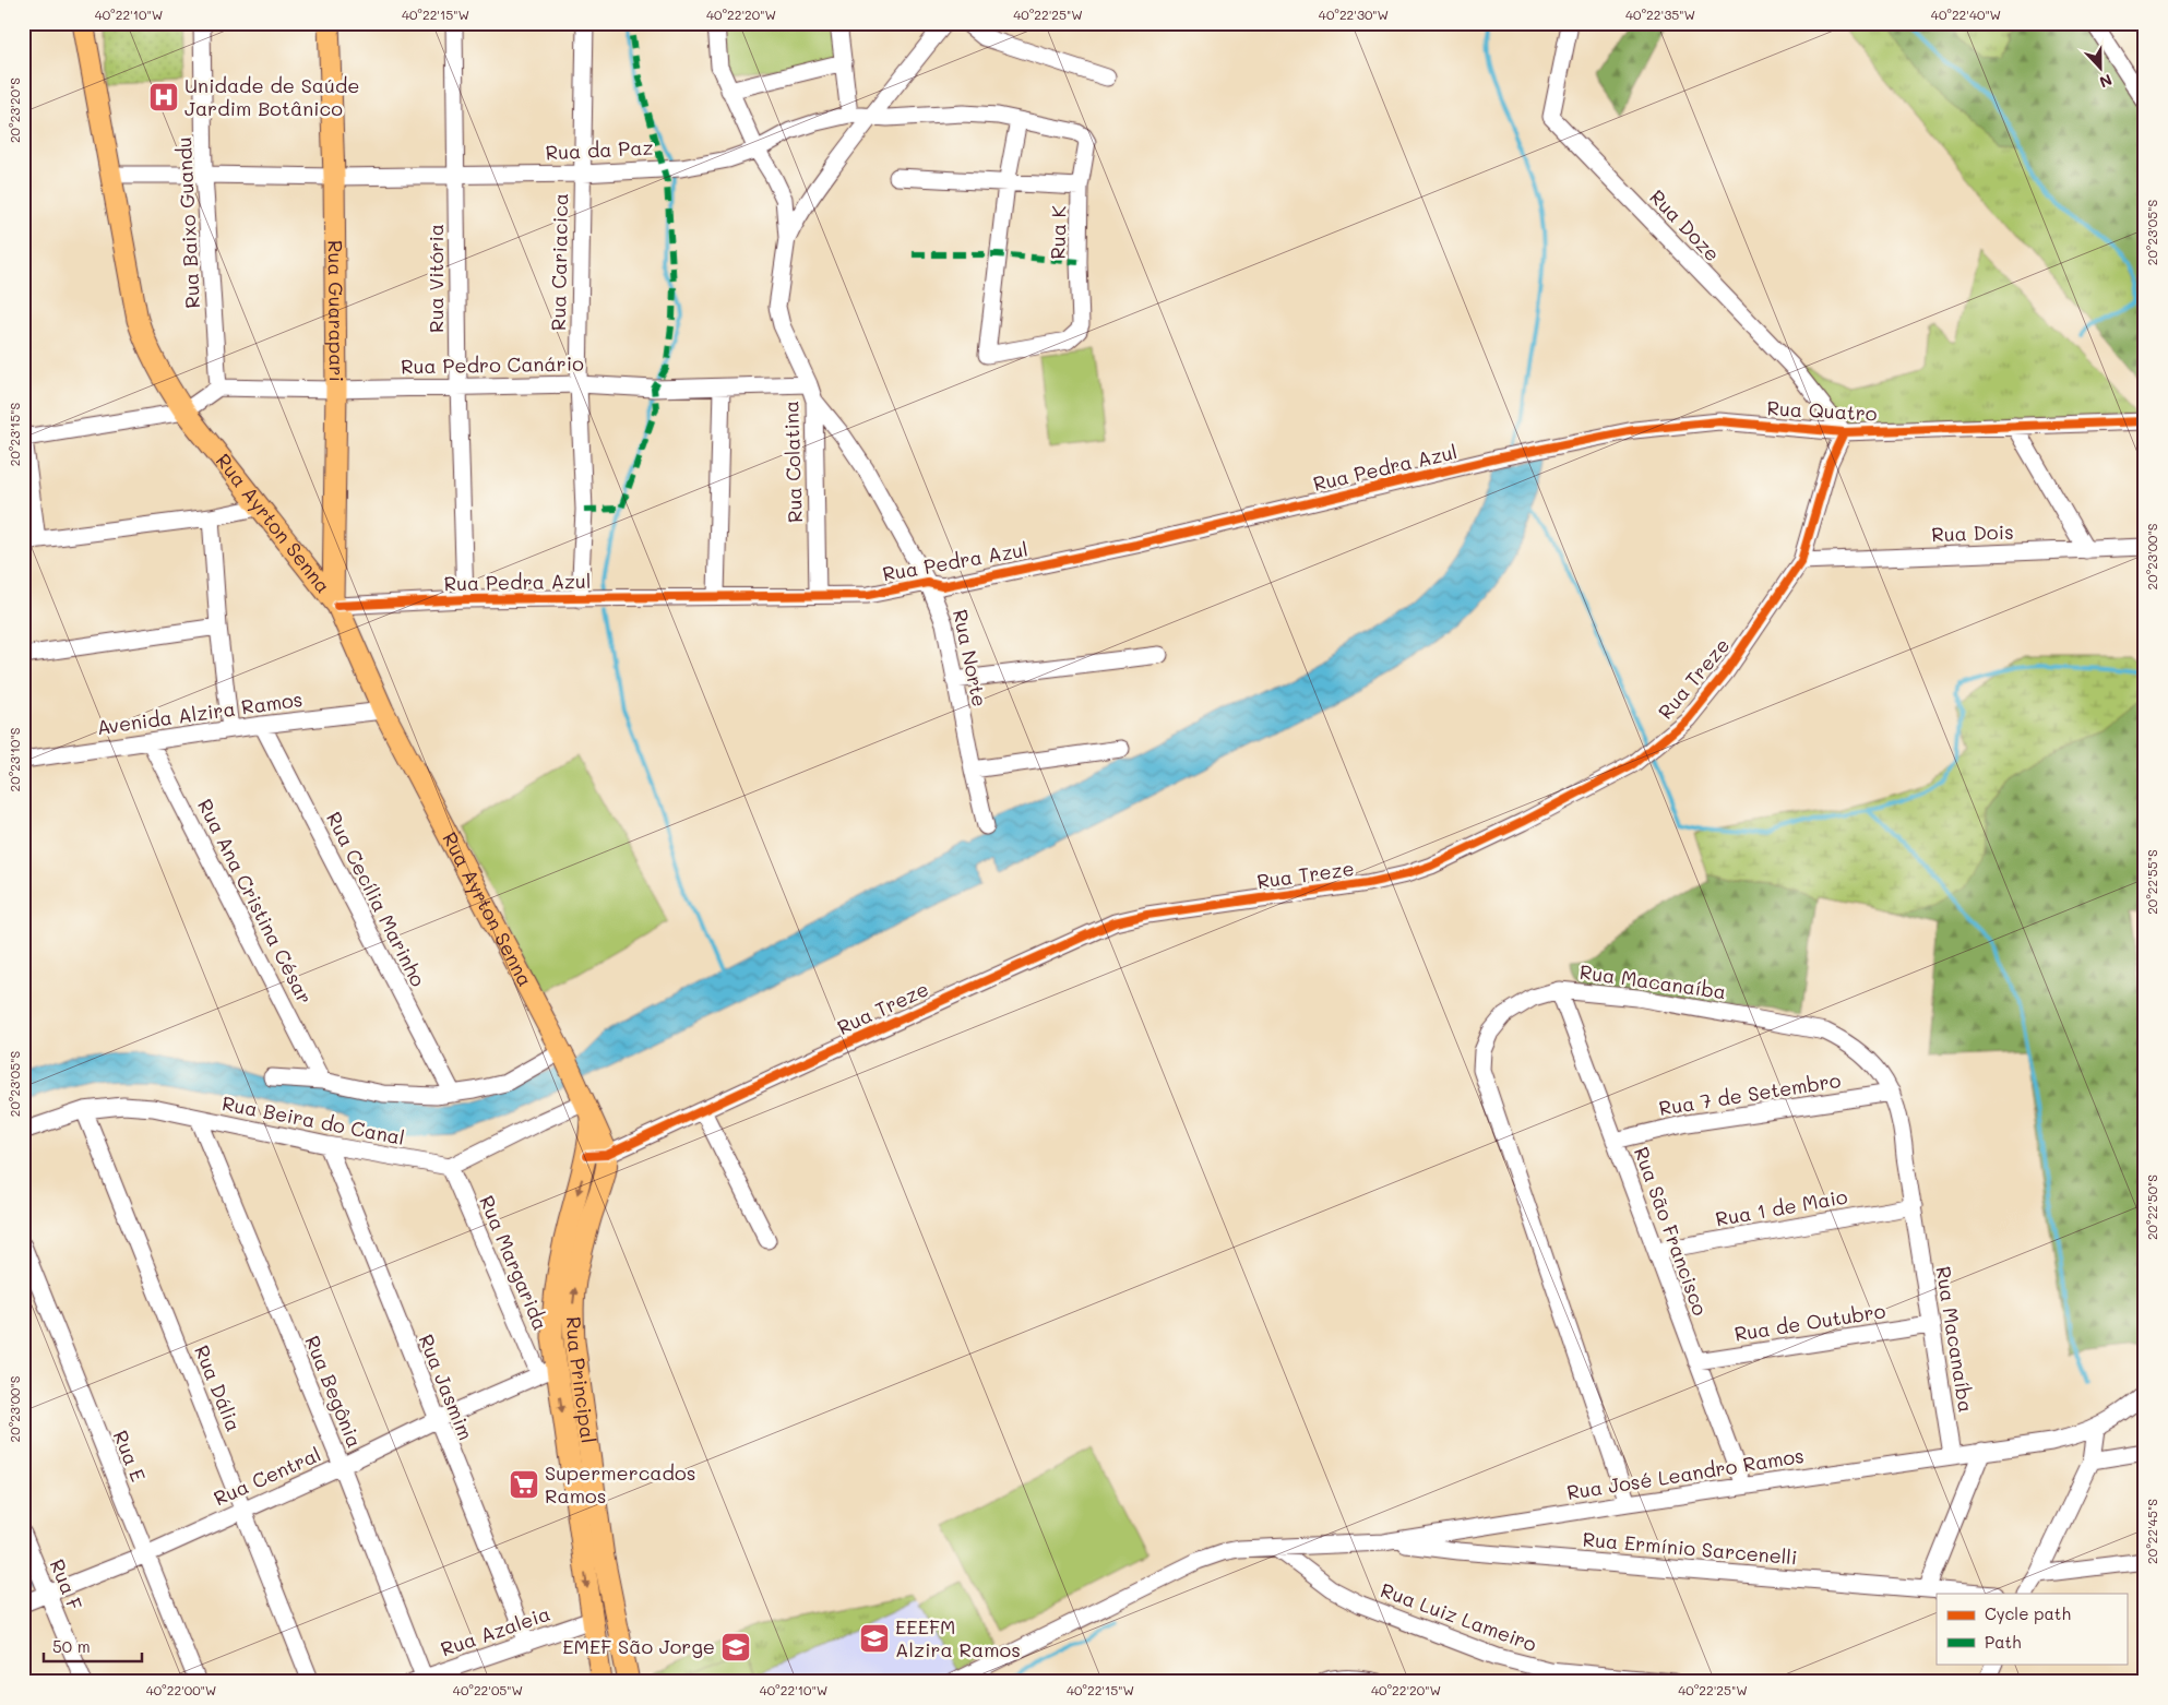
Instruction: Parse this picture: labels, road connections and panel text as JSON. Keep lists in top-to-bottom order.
{
  "streets": {
    "main road": ["Rua Guarapari", "Rua Ayrton Senna", "Rua Principal"],
    "street": [
      "Rua da Paz",
      "Rua Baixo Guandu",
      "Rua Doze",
      "Rua K",
      "Rua Cariacica",
      "Rua Vitória",
      "Rua Pedro Canário",
      "Rua Quatro",
      "Rua Colatina",
      "Rua Pedra Azul",
      "Rua Dois",
      "Rua Norte",
      "Rua Treze",
      "Avenida Alzira Ramos",
      "Rua Cecília Marinho",
      "Rua Ana Cristina César",
      "Rua Macanaíba",
      "Rua 7 de Setembro",
      "Rua Beira do Canal",
      "Rua 1 de Maio",
      "Rua São Francisco",
      "Rua Margarida",
      "Rua de Outubro",
      "Rua Jasmim",
      "Rua Dália",
      "Rua Begônia",
      "Rua E",
      "Rua José Leandro Ramos",
      "Rua Central",
      "Rua Ermínio Sarcenelli",
      "Rua F",
      "Rua Luiz Lameiro",
      "Rua Azaleia"
    ]
  },
  "crossings": [
    ["Rua da Paz", "Rua Baixo Guandu"],
    ["Rua da Paz", "Rua K"],
    ["Rua da Paz", "Rua Cariacica"],
    ["Rua da Paz", "Rua Vitória"],
    ["Rua da Paz", "Rua Guarapari"],
    ["Rua da Paz", "Rua Colatina"],
    ["Rua da Paz", "Rua Ayrton Senna"],
    ["Rua Baixo Guandu", "Rua Pedro Canário"],
    ["Rua Doze", "Rua Quatro"],
    ["Rua Doze", "Rua Treze"],
    ["Rua Cariacica", "Rua Pedro Canário"],
    ["Rua Cariacica", "Rua Pedra Azul"],
    ["Rua Vitória", "Rua Pedro Canário"],
    ["Rua Vitória", "Rua Pedra Azul"],
    ["Rua Guarapari", "Rua Pedro Canário"],
    ["Rua Guarapari", "Rua Pedra Azul"],
    ["Rua Guarapari", "Rua Ayrton Senna"],
    ["Rua Pedro Canário", "Rua Colatina"],
    ["Rua Quatro", "Rua Pedra Azul"],
    ["Rua Quatro", "Rua Treze"],
    ["Rua Colatina", "Rua Pedra Azul"],
    ["Rua Colatina", "Rua Norte"],
    ["Rua Pedra Azul", "Rua Ayrton Senna"],
    ["Rua Pedra Azul", "Rua Norte"],
    ["Rua Ayrton Senna", "Avenida Alzira Ramos"],
    ["Rua Ayrton Senna", "Rua Principal"],
    ["Rua Dois", "Rua Treze"],
    ["Rua Treze", "Rua Principal"],
    ["Avenida Alzira Ramos", "Rua Cecília Marinho"],
    ["Avenida Alzira Ramos", "Rua Ana Cristina César"],
    ["Rua Macanaíba", "Rua 7 de Setembro"],
    ["Rua Macanaíba", "Rua 1 de Maio"],
    ["Rua Macanaíba", "Rua São Francisco"],
    ["Rua Macanaíba", "Rua de Outubro"],
    ["Rua Macanaíba", "Rua José Leandro Ramos"],
    ["Rua 7 de Setembro", "Rua São Francisco"],
    ["Rua Beira do Canal", "Rua Margarida"],
    ["Rua Beira do Canal", "Rua Jasmim"],
    ["Rua Beira do Canal", "Rua Dália"],
    ["Rua Beira do Canal", "Rua Begônia"],
    ["Rua 1 de Maio", "Rua São Francisco"],
    ["Rua São Francisco", "Rua de Outubro"],
    ["Rua São Francisco", "Rua José Leandro Ramos"],
    ["Rua Margarida", "Rua Principal"],
    ["Rua Margarida", "Rua Central"],
    ["Rua Principal", "Rua Central"],
    ["Rua Principal", "Rua Azaleia"],
    ["Rua Jasmim", "Rua Central"],
    ["Rua Jasmim", "Rua Azaleia"],
    ["Rua Dália", "Rua Central"],
    ["Rua Begônia", "Rua Central"],
    ["Rua Begônia", "Rua Azaleia"],
    ["Rua E", "Rua Central"],
    ["Rua José Leandro Ramos", "Rua Ermínio Sarcenelli"],
    ["Rua José Leandro Ramos", "Rua Luiz Lameiro"],
    ["Rua Central", "Rua F"]
  ],
  "places": {
    "hospital": ["Unidade de Saúde Jardim Botânico"],
    "supermarket": ["Supermercados Ramos"],
    "school or university": ["EEEFM Alzira Ramos", "EMEF São Jorge"]
  },
  "legend": ["Cycle path", "Path"],
  "scale_bar": "50 m",
  "north": "bottom",
  "coordinates": [
    "40°22'10\"W",
    "40°22'15\"W",
    "40°22'20\"W",
    "40°22'25\"W",
    "40°22'30\"W",
    "40°22'35\"W",
    "40°22'40\"W",
    "20°23'20\"S",
    "20°23'05\"S",
    "20°23'15\"S",
    "20°23'00\"S",
    "20°23'10\"S",
    "20°22'55\"S",
    "20°22'50\"S",
    "20°22'45\"S",
    "40°22'00\"W",
    "40°22'05\"W"
  ]
}
